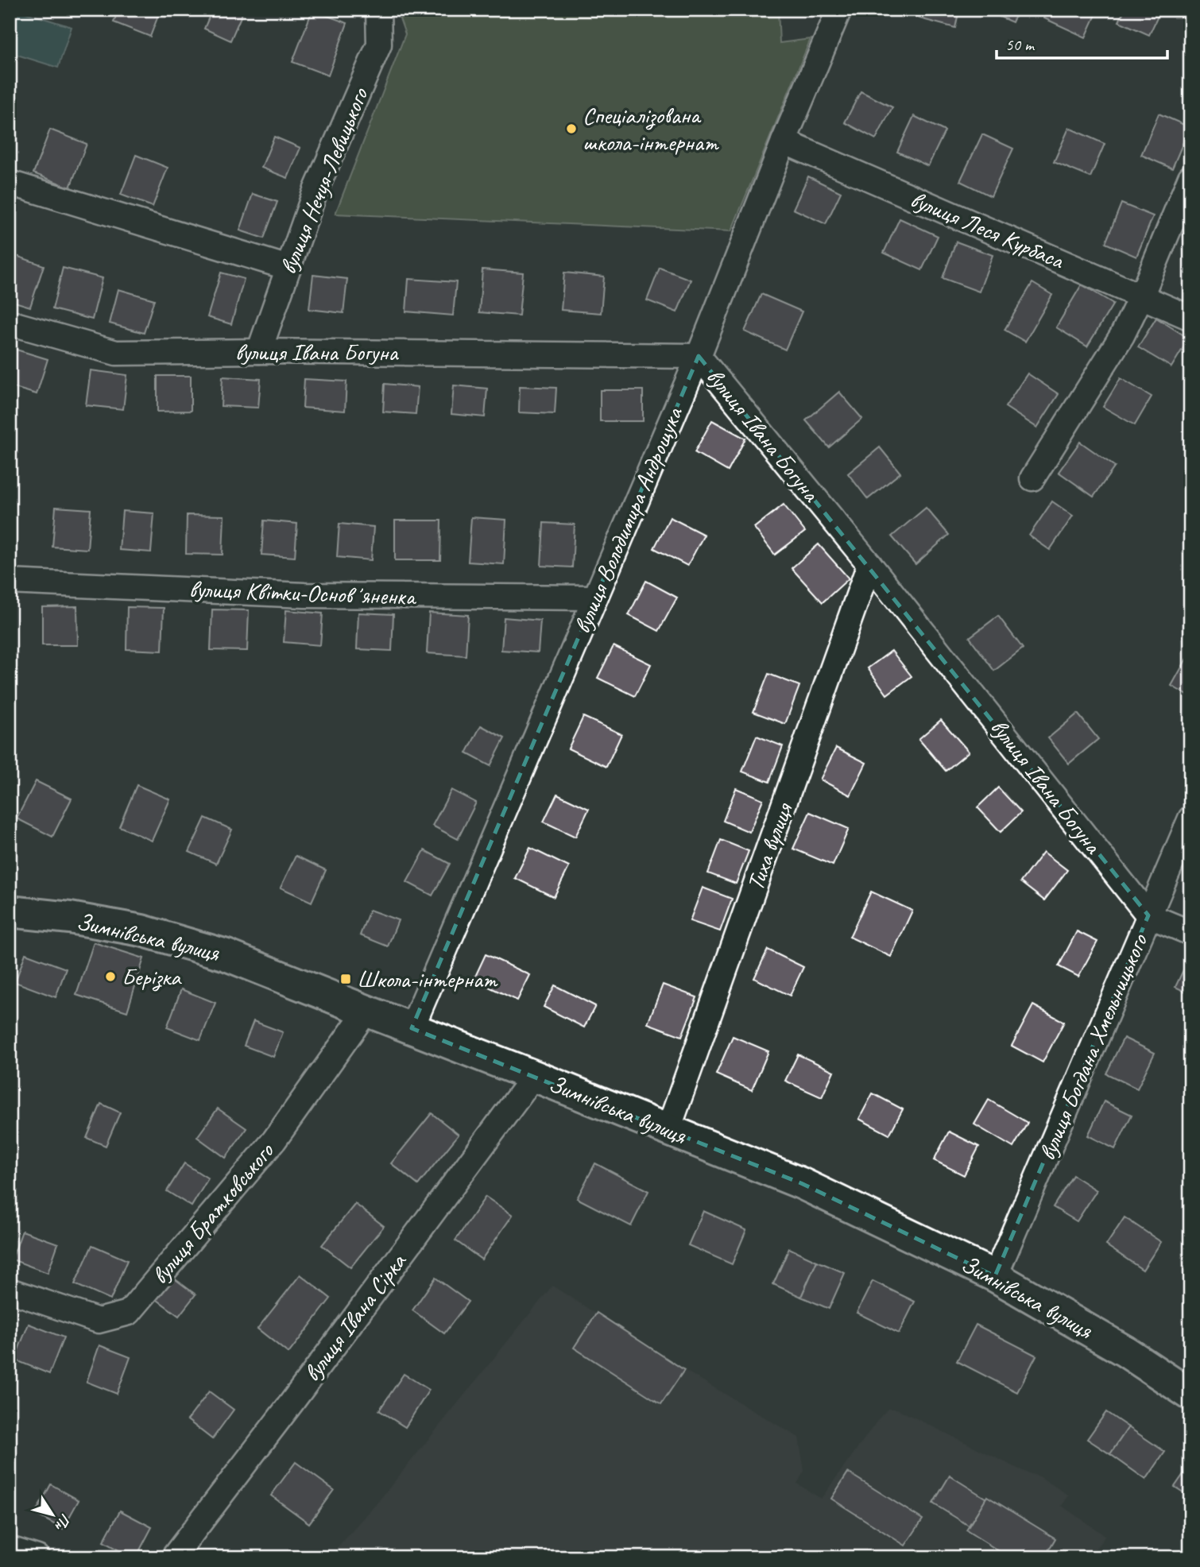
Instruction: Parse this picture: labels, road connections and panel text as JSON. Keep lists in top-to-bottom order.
{
  "streets": {
    "main road": ["Зимнівська вулиця"],
    "street": [
      "вулиця Нечуя-Левицького",
      "вулиця Леся Курбаса",
      "вулиця Івана Богуна",
      "вулиця Володимира Андрощука",
      "вулиця Квітки-Основʼяненка",
      "Тиха вулиця",
      "вулиця Богдана Хмельницького",
      "вулиця Братковського",
      "вулиця Івана Сірка"
    ]
  },
  "crossings": [
    ["вулиця Нечуя-Левицького", "вулиця Івана Богуна"],
    ["вулиця Леся Курбаса", "вулиця Володимира Андрощука"],
    ["вулиця Івана Богуна", "вулиця Володимира Андрощука"],
    ["вулиця Івана Богуна", "Тиха вулиця"],
    ["вулиця Івана Богуна", "вулиця Богдана Хмельницького"],
    ["вулиця Володимира Андрощука", "вулиця Квітки-Основʼяненка"],
    ["вулиця Володимира Андрощука", "Зимнівська вулиця"],
    ["Тиха вулиця", "Зимнівська вулиця"],
    ["Зимнівська вулиця", "вулиця Богдана Хмельницького"],
    ["Зимнівська вулиця", "вулиця Братковського"],
    ["Зимнівська вулиця", "вулиця Івана Сірка"]
  ],
  "places": {
    "other": ["Спеціалізована школа-інтернат", "Берізка"],
    "transit": ["Школа-інтернат"]
  },
  "scale_bar": "50 m",
  "north": "bottom right"
}
